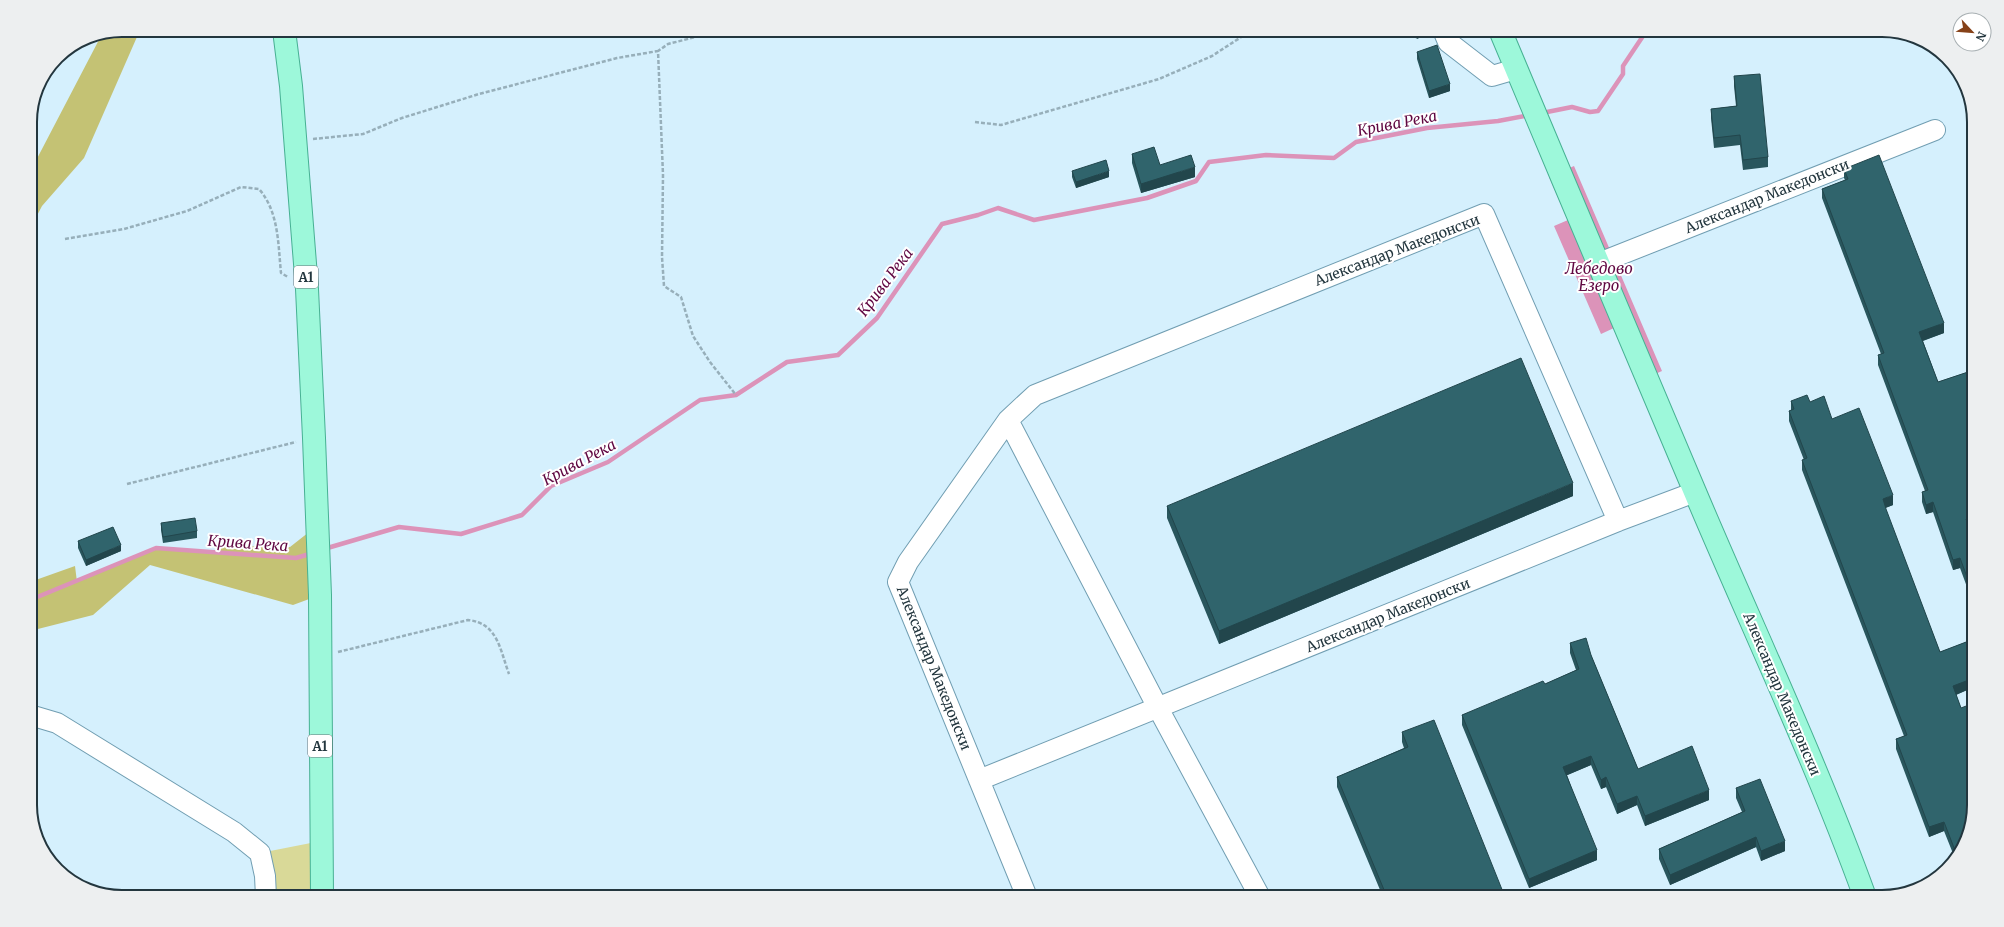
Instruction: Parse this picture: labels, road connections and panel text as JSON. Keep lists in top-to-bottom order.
{
  "streets": {
    "main road": ["Александар Македонски", "A1"]
  },
  "water": ["Крива Река", "Лебедово Езеро"],
  "north": "bottom right"
}
